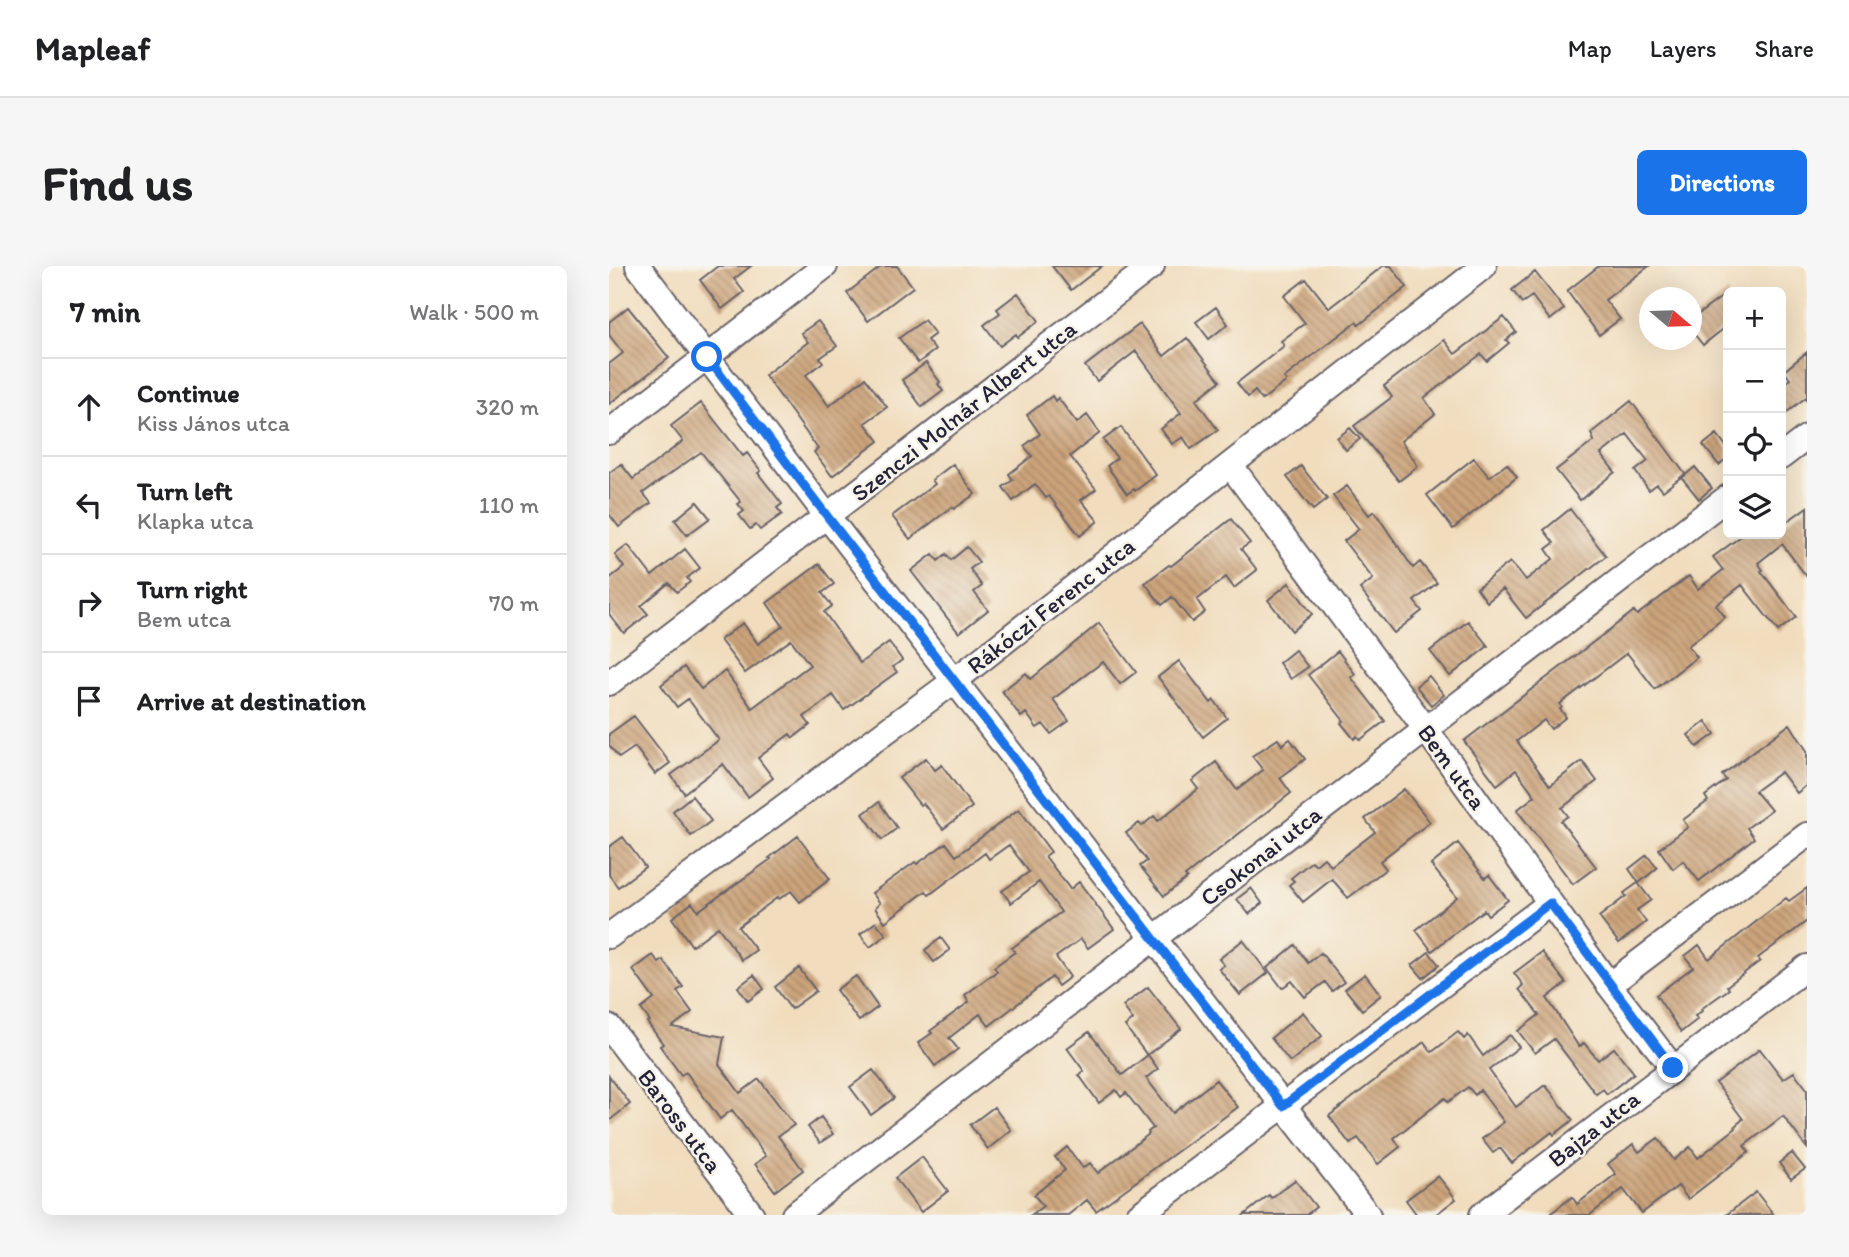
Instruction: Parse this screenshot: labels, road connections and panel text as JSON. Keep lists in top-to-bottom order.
{
  "streets": {
    "street": [
      "Szenczi Molnár Albert utca",
      "Rákóczi Ferenc utca",
      "Bem utca",
      "Csokonai utca",
      "Baross utca",
      "Bajza utca"
    ]
  },
  "crossings": [
    ["Rákóczi Ferenc utca", "Bem utca"],
    ["Bem utca", "Csokonai utca"],
    ["Bem utca", "Bajza utca"]
  ],
  "north": "right",
  "page": {
    "header": "Mapleaf",
    "nav": ["Map", "Layers", "Share"],
    "buttons": "Directions",
    "title": "Find us",
    "heading": ["7 min", "Walk · 500 m"],
    "map_buttons": ["+", "−"],
    "list": [
      ["Continue", "Kiss János utca", "320 m"],
      ["Turn left", "Klapka utca", "110 m"],
      ["Turn right", "Bem utca", "70 m"],
      "Arrive at destination"
    ]
  }
}
